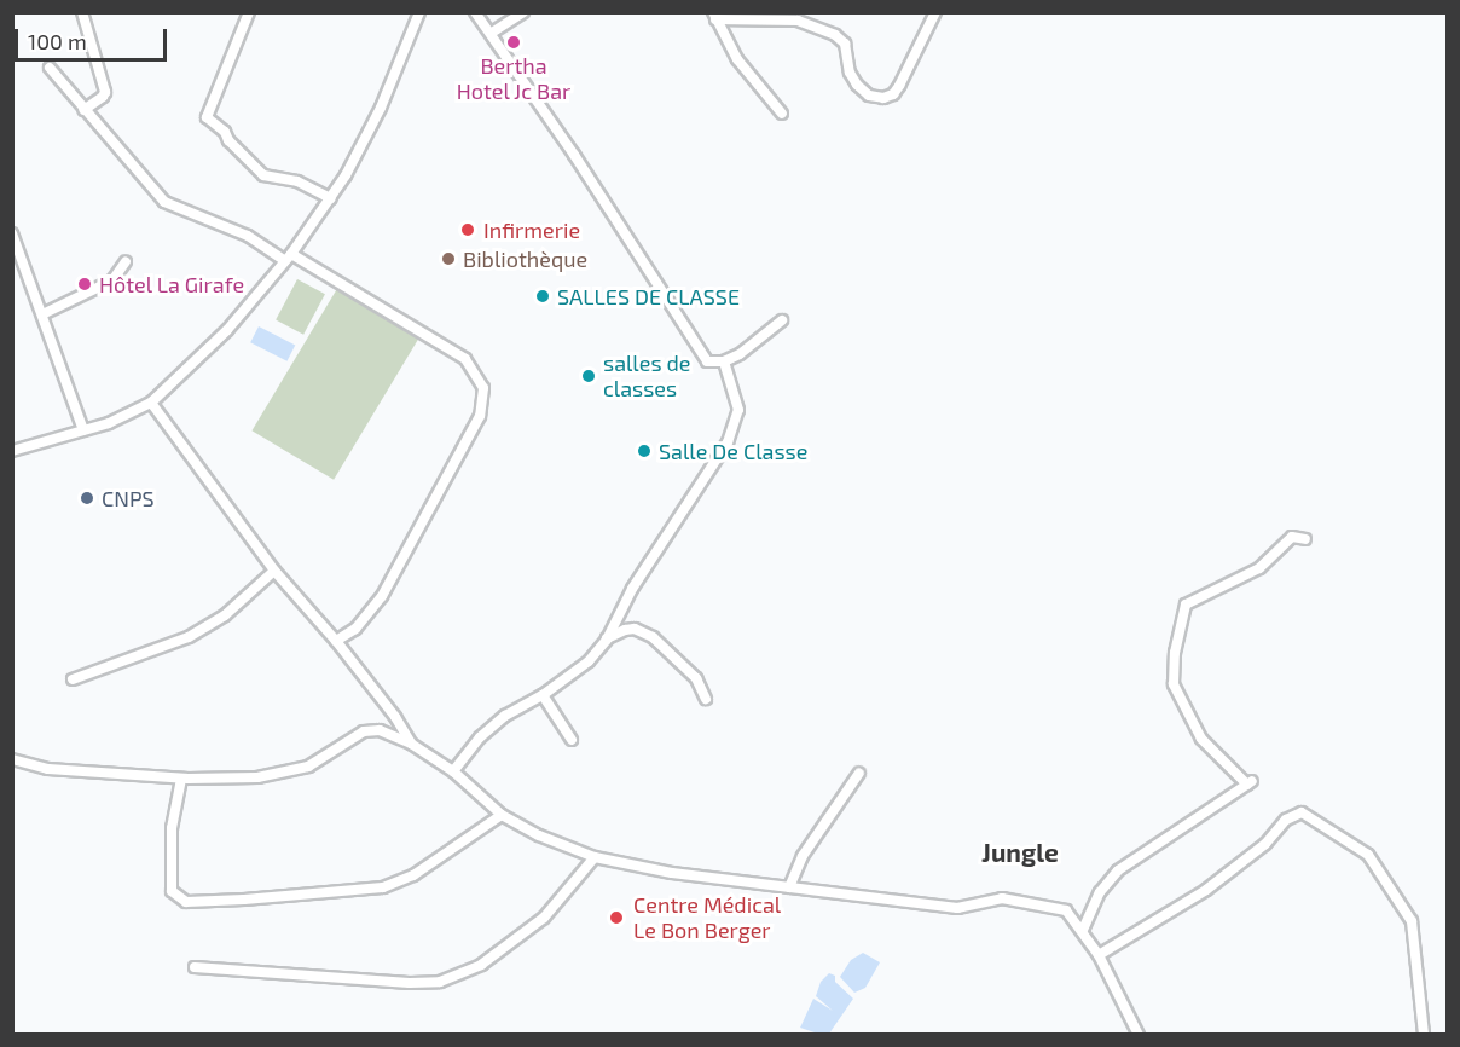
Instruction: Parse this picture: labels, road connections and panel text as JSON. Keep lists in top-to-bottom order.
{
  "districts": ["Jungle"],
  "places": [
    "Bertha Hotel Jc Bar",
    "Infirmerie",
    "Bibliothèque",
    "Hôtel La Girafe",
    "SALLES DE CLASSE",
    "salles de classes",
    "Salle De Classe",
    "CNPS",
    "Centre Médical Le Bon Berger"
  ],
  "scale_bar": "100 m"
}
